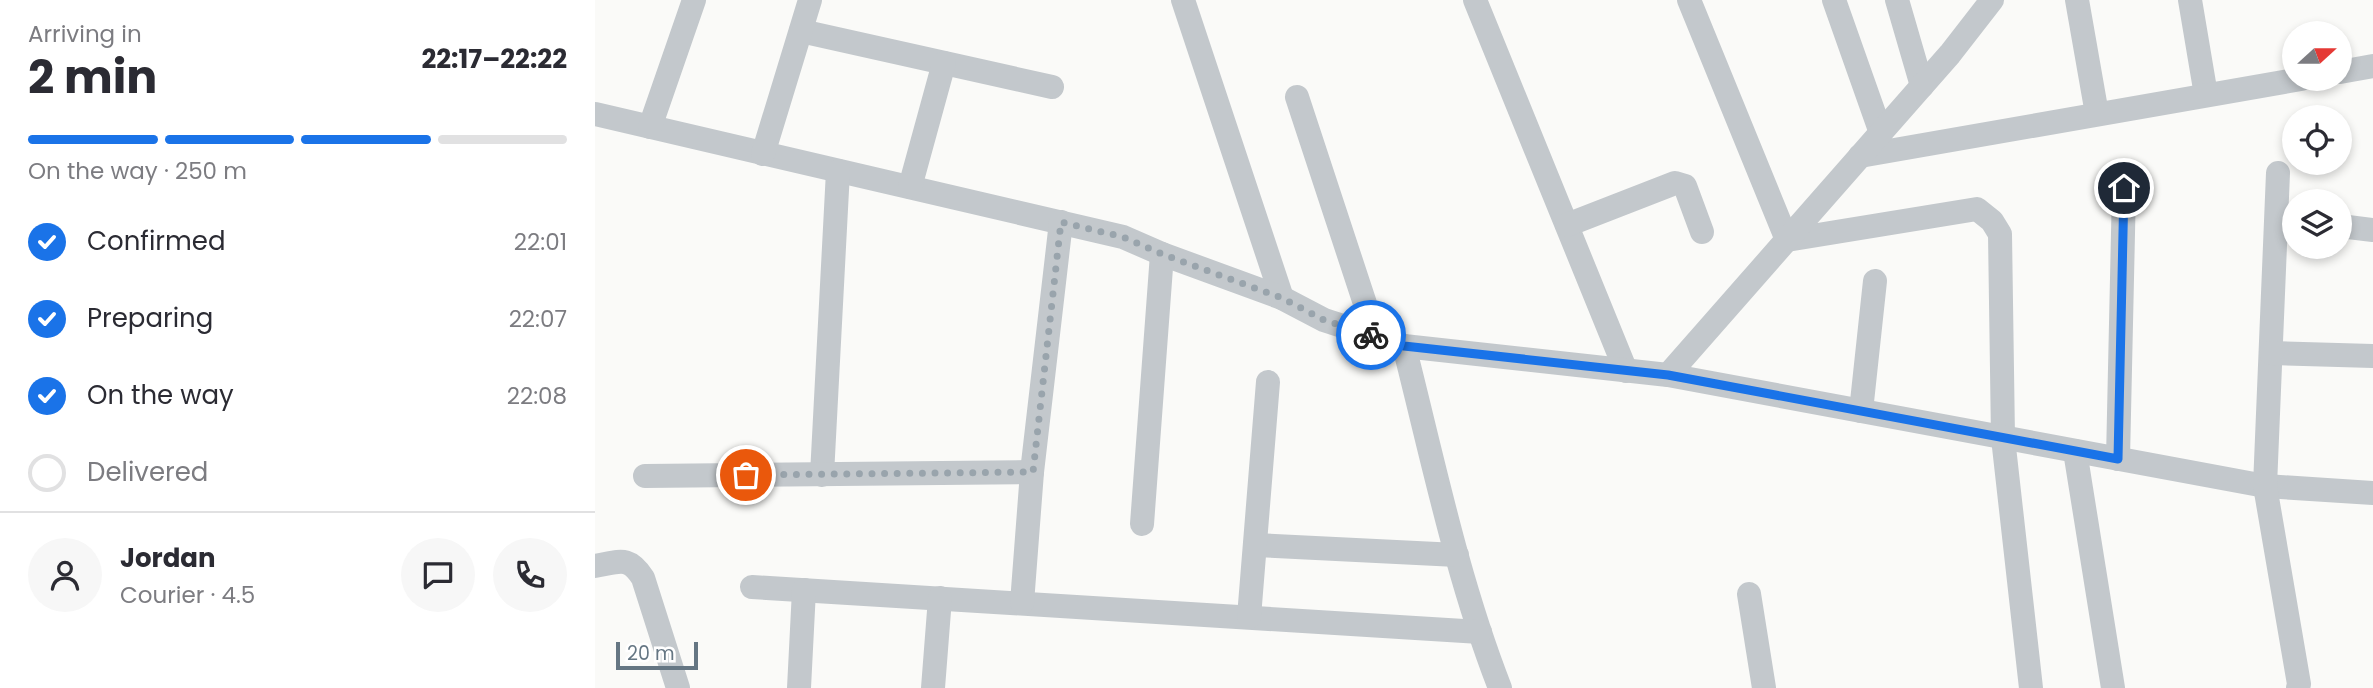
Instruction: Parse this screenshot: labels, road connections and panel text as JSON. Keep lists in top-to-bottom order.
{
  "scale_bar": "20 m",
  "north": "right",
  "page": {
    "heading": ["2 min", "Arriving in", "22:17–22:22"],
    "panel": ["Jordan", "Courier · 4.5"],
    "bar": "On the way · 250 m",
    "list": [
      ["Confirmed", "22:01"],
      ["Preparing", "22:07"],
      ["On the way", "22:08"],
      "Delivered"
    ],
    "scale": "20 m"
  }
}
